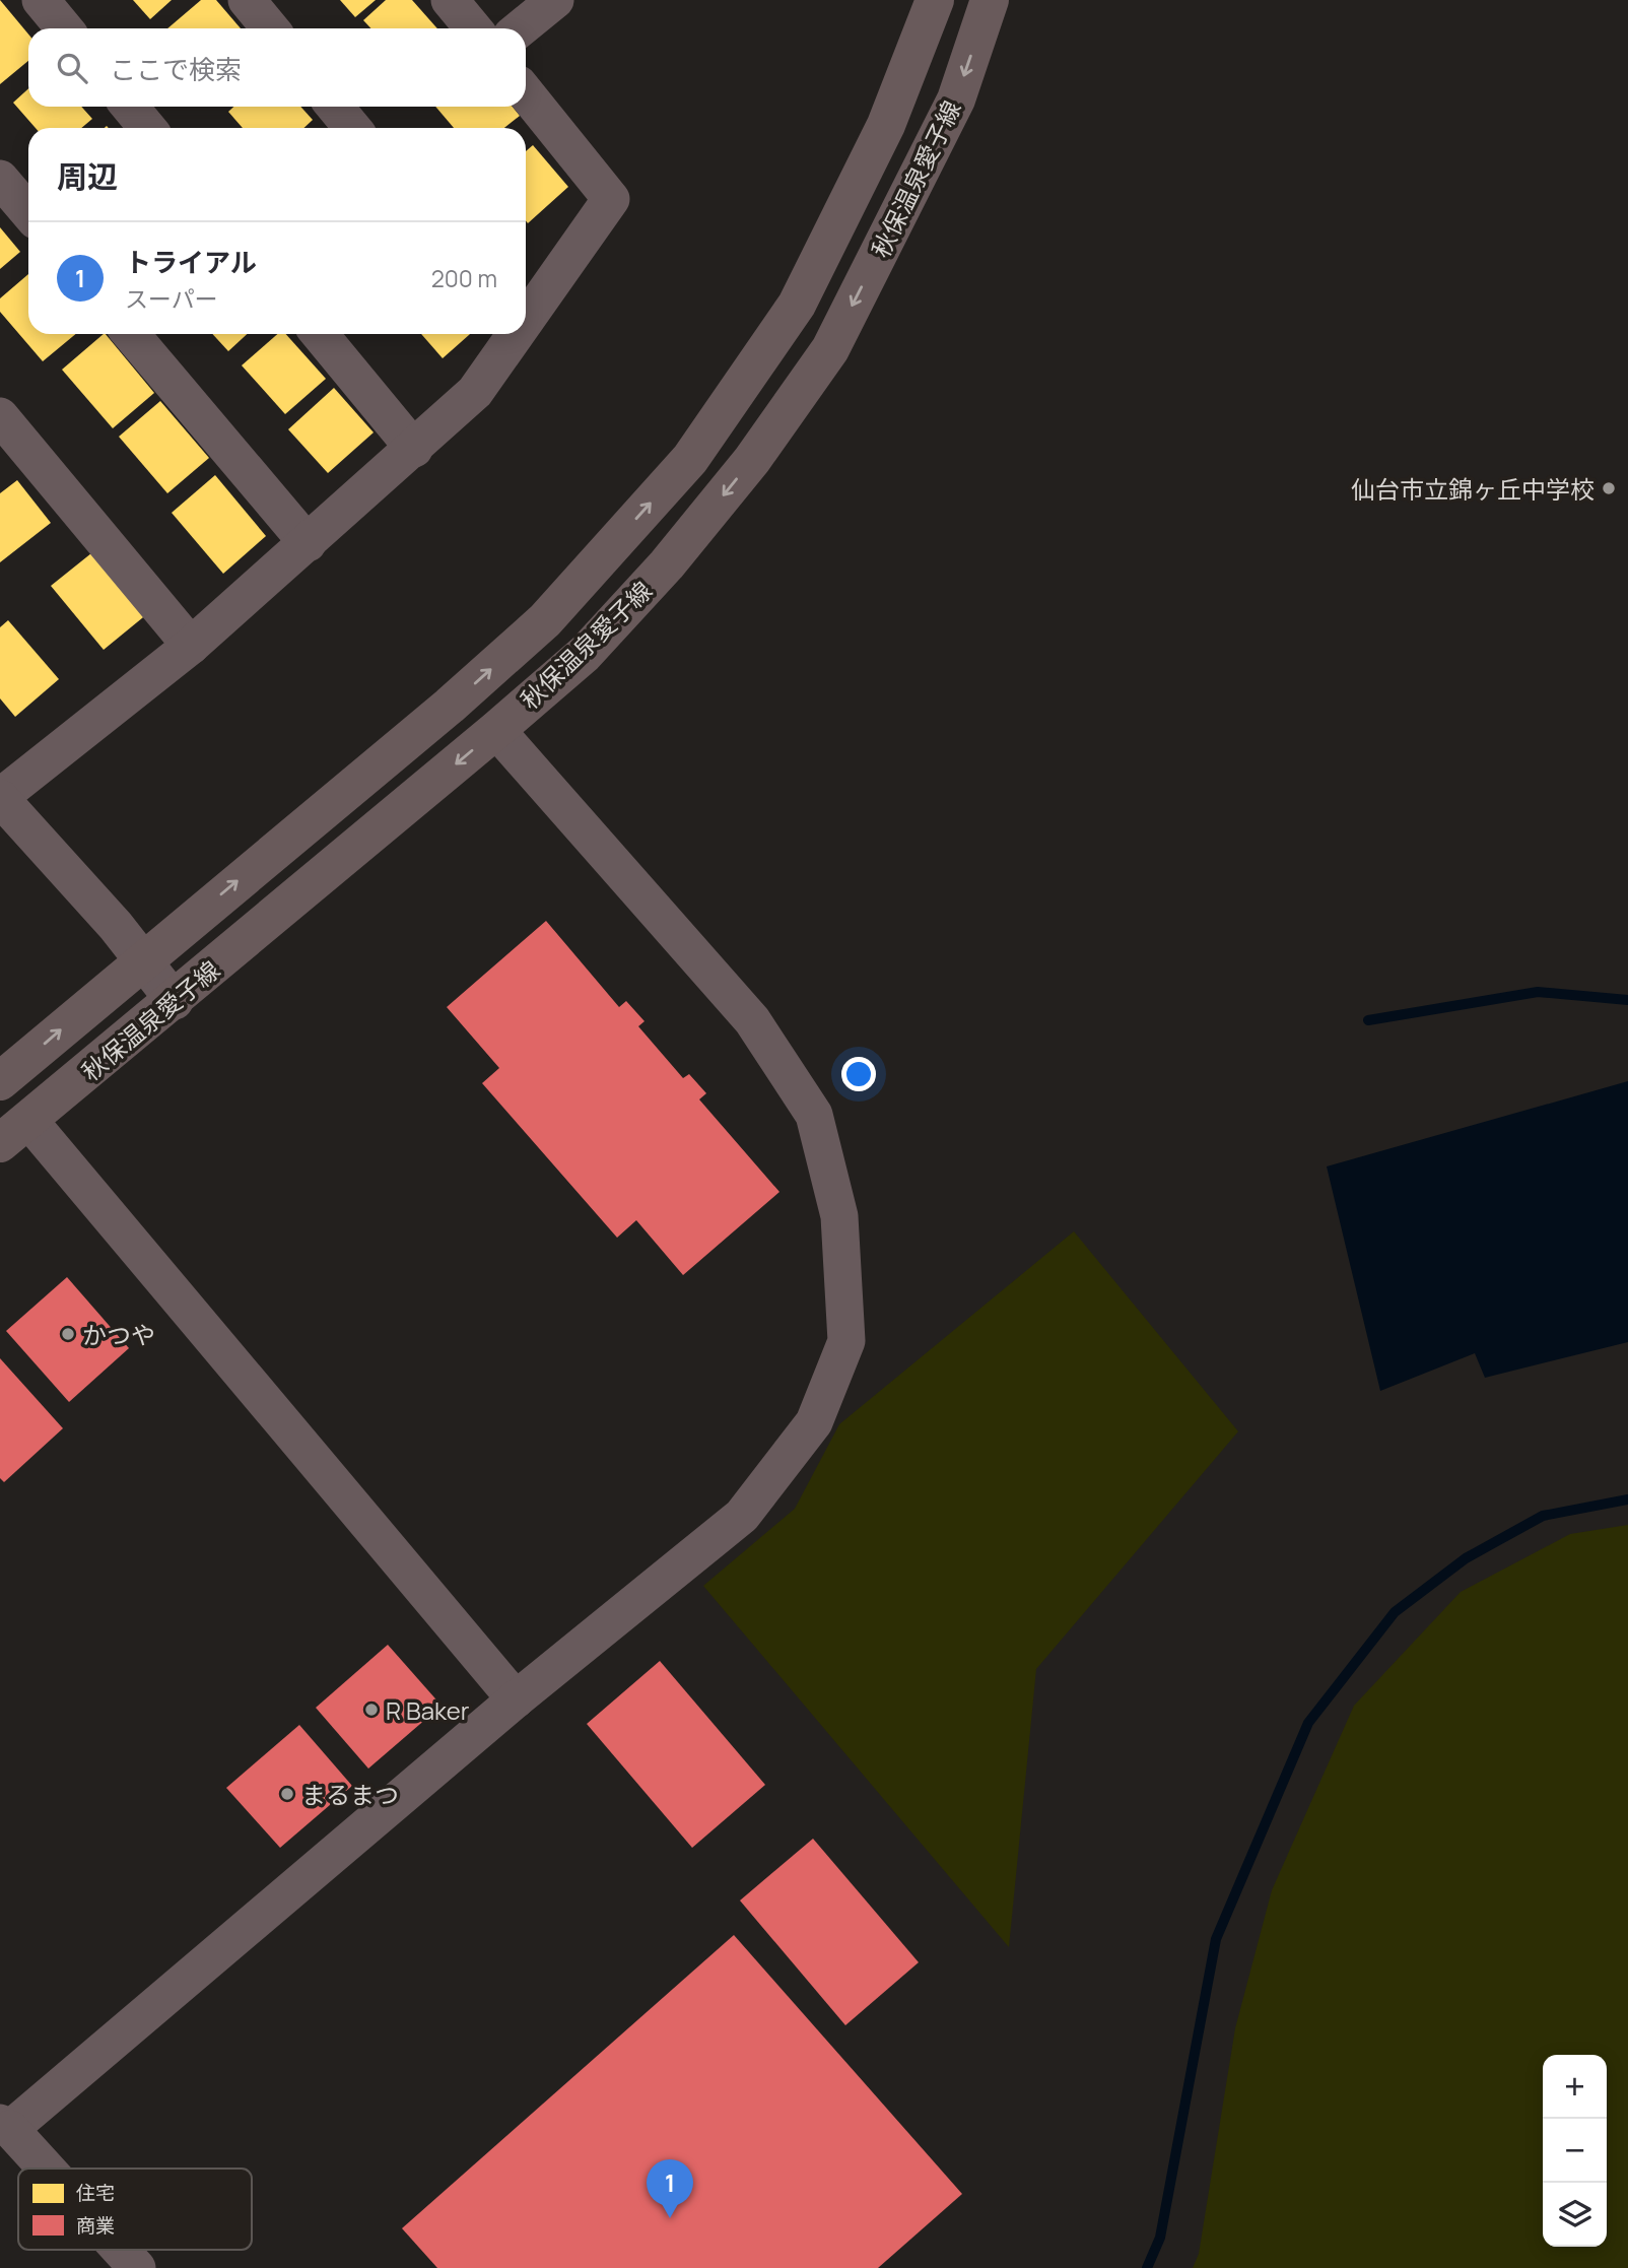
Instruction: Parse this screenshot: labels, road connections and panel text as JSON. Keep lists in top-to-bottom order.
{
  "streets": {
    "main road": ["秋保温泉愛子線"]
  },
  "places": [
    "仙台市立錦ヶ丘中学校",
    "かつや",
    "R Baker",
    "まるまつ"
  ],
  "legend": ["住宅", "商業"],
  "page": {
    "search": "ここで検索",
    "heading": "周辺",
    "list": [
      {
        "mark": "1",
        "name": "トライアル",
        "note": "スーパー",
        "value": "200 m"
      }
    ],
    "map_buttons": ["+", "−"],
    "pins": "1"
  }
}
